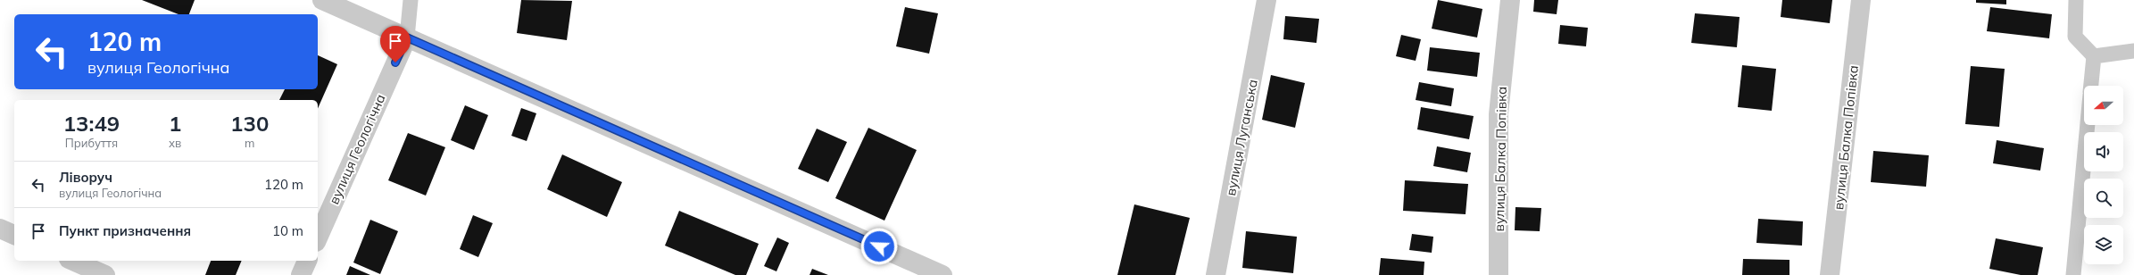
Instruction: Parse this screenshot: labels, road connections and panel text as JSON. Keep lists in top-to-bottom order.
{
  "streets": {
    "street": ["вулиця Луганська", "вулиця Балка Попівка", "вулиця Геологічна"]
  },
  "north": "left",
  "page": {
    "turn": ["120 m", "вулиця Геологічна"],
    "eta": [
      "13:49",
      "Прибуття",
      "1",
      "хв",
      "130",
      "m"
    ],
    "list": [
      {
        "name": "Ліворуч",
        "note": "вулиця Геологічна",
        "value": "120 m"
      },
      {
        "name": "Пункт призначення",
        "value": "10 m"
      }
    ]
  }
}
